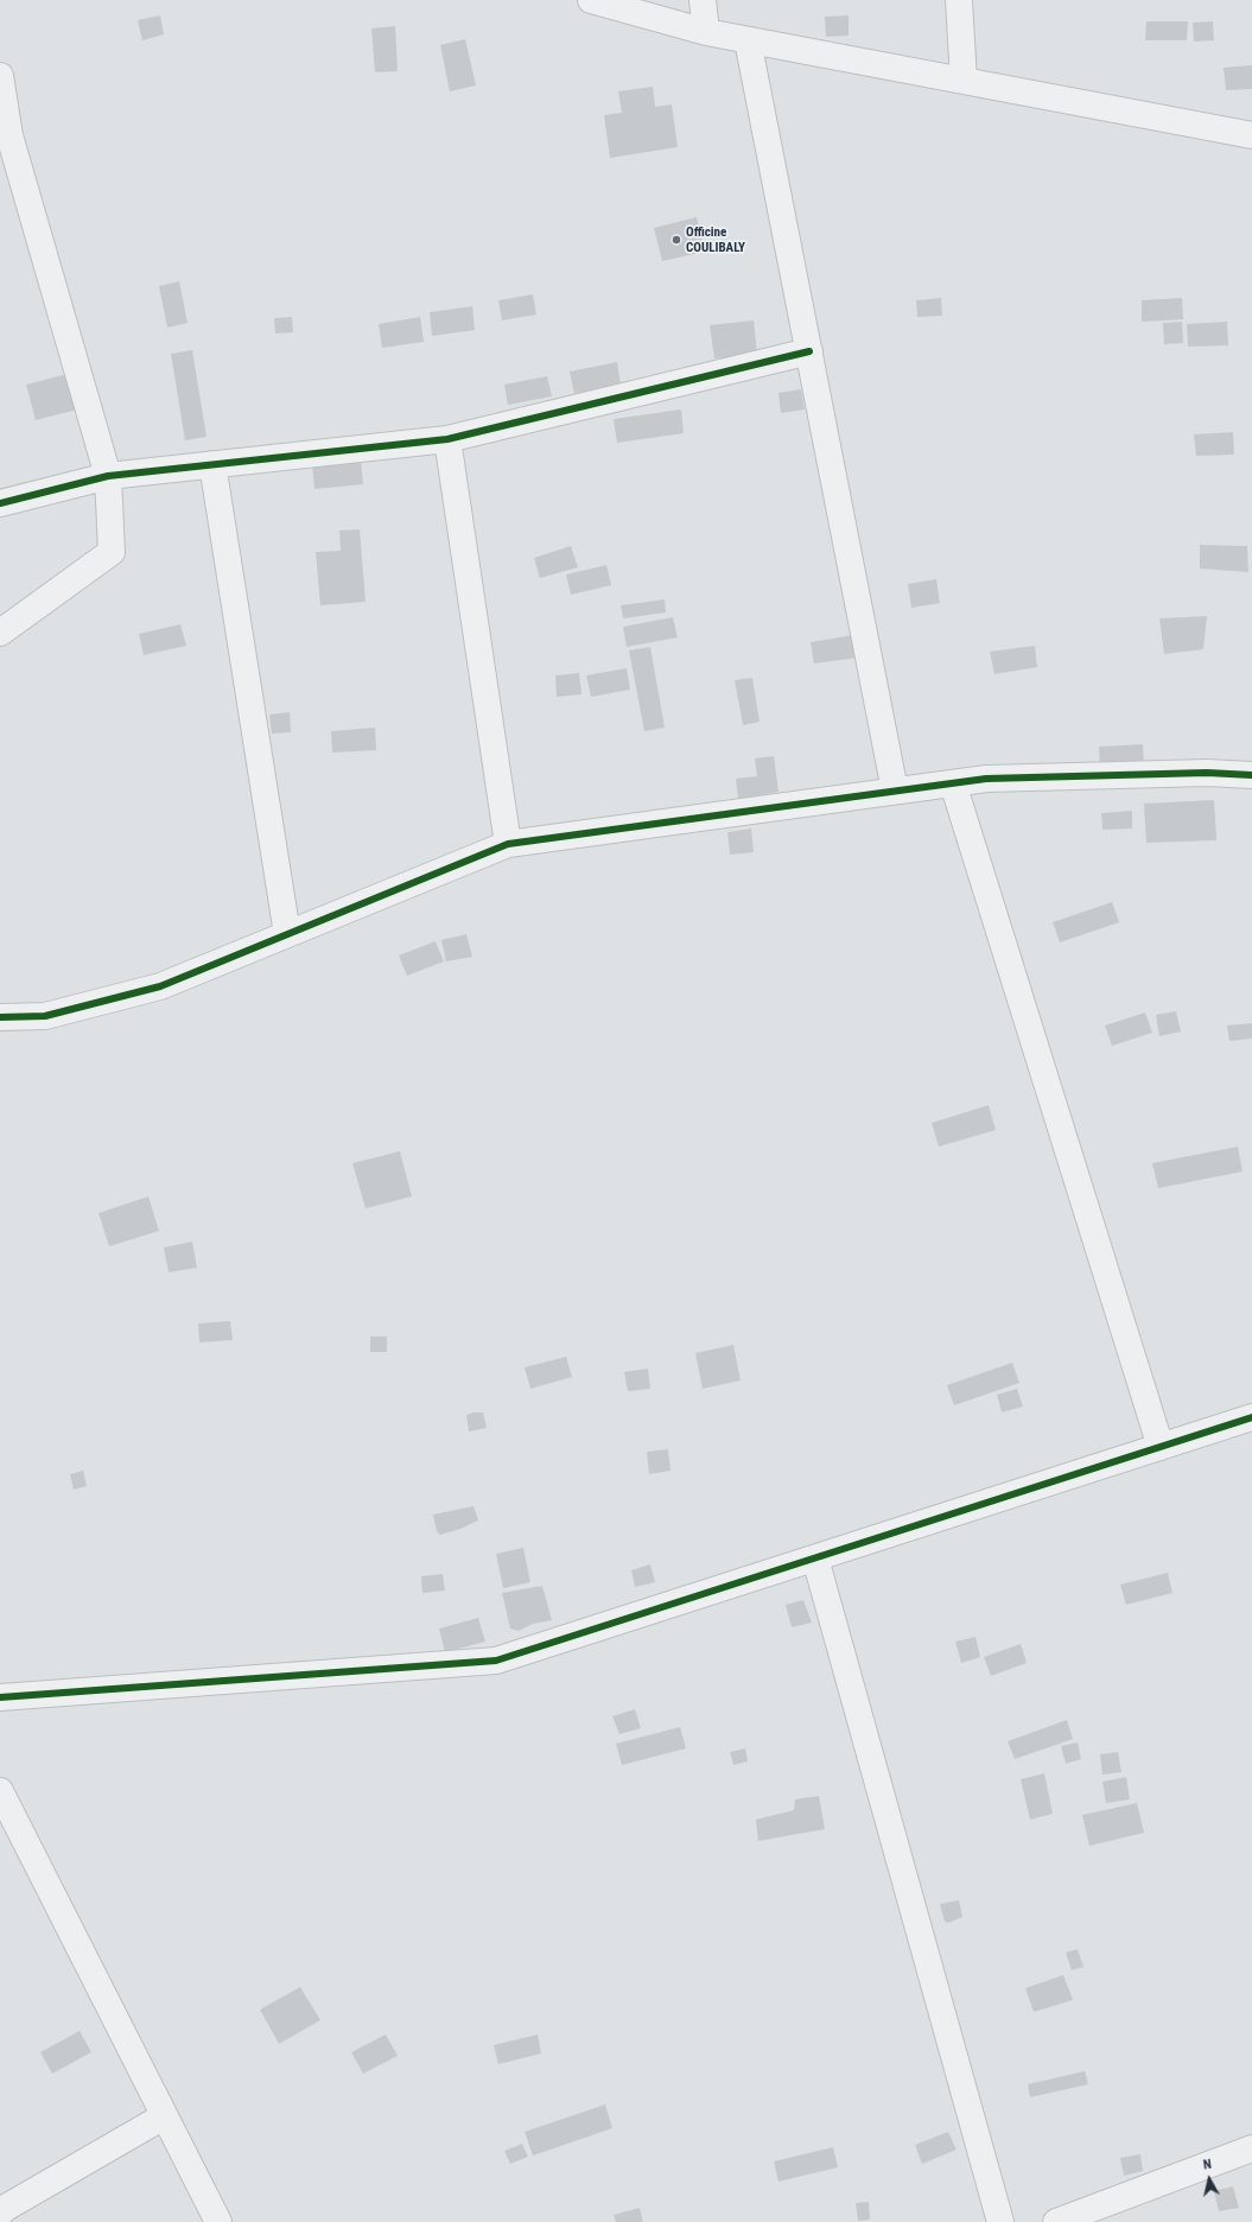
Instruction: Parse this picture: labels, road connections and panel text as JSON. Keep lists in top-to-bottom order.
{
  "places": ["Officine COULIBALY"],
  "north": "top"
}
